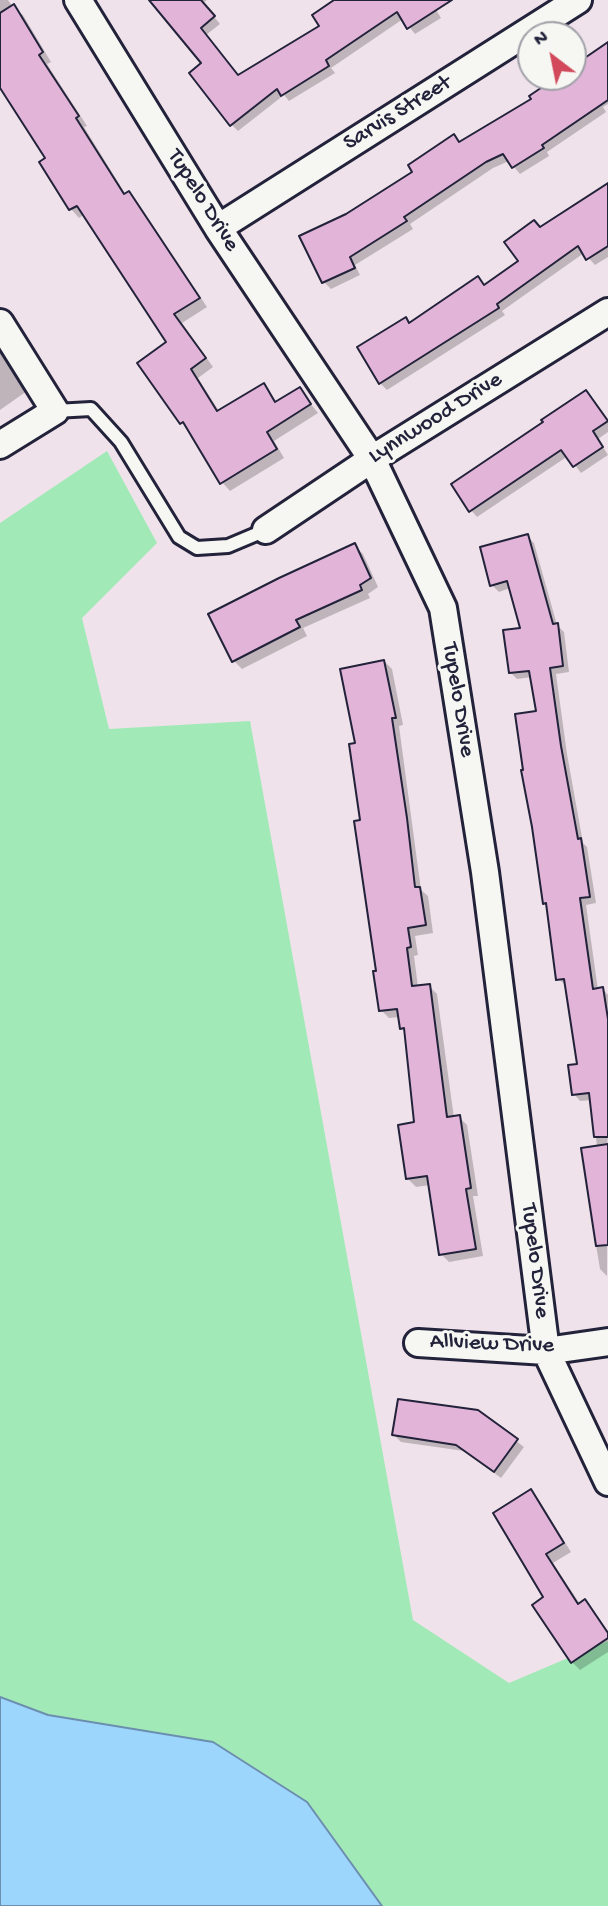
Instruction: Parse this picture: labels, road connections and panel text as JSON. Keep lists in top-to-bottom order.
{
  "streets": {
    "street": [
      "Sarvis Street",
      "Tupelo Drive",
      "Lynnwood Drive",
      "Allview Drive"
    ]
  },
  "crossings": [
    ["Sarvis Street", "Tupelo Drive"],
    ["Tupelo Drive", "Lynnwood Drive"],
    ["Tupelo Drive", "Allview Drive"]
  ],
  "north": "top left"
}
